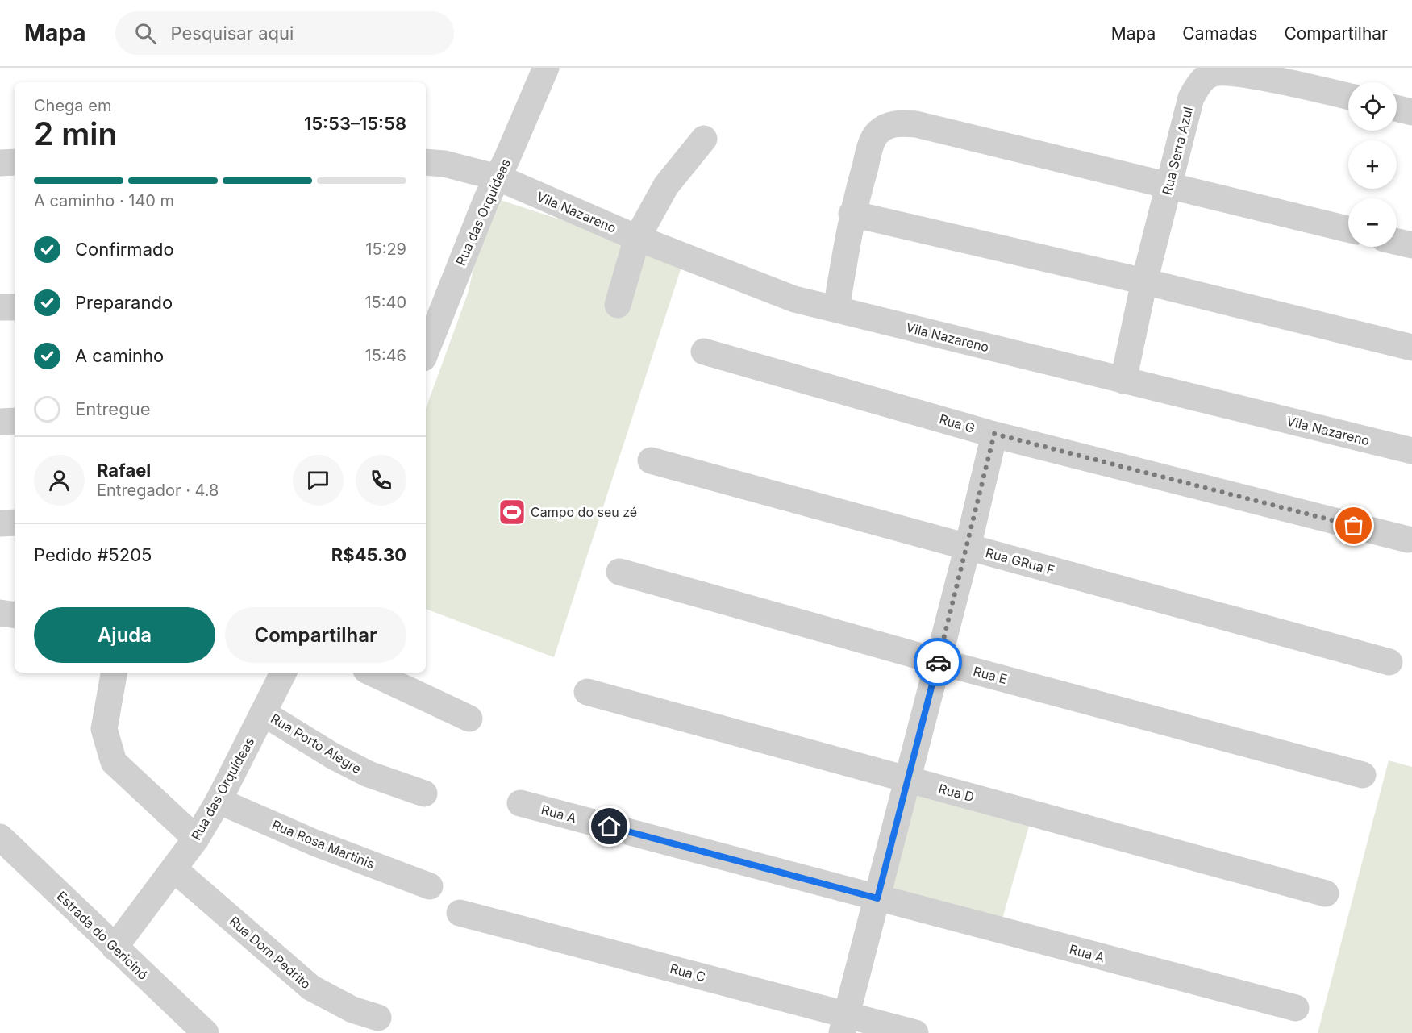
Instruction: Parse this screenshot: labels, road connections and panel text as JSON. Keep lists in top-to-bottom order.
{
  "streets": {
    "street": [
      "Rua Serra Azul",
      "Rua das Orquídeas",
      "Vila Nazareno",
      "Rua G",
      "Rua GRua F",
      "Rua E",
      "Rua Porto Alegre",
      "Rua D",
      "Rua A",
      "Rua Rosa Martinis",
      "Estrada do Gericinó",
      "Rua Dom Pedrito",
      "Rua C"
    ]
  },
  "crossings": [
    ["Rua Serra Azul", "Vila Nazareno"],
    ["Rua das Orquídeas", "Vila Nazareno"],
    ["Rua das Orquídeas", "Rua Porto Alegre"],
    ["Rua das Orquídeas", "Rua Rosa Martinis"],
    ["Rua das Orquídeas", "Estrada do Gericinó"],
    ["Rua das Orquídeas", "Rua Dom Pedrito"]
  ],
  "places": {
    "sports": ["Campo do seu zé"]
  },
  "page": {
    "header": "Mapa",
    "search": "Pesquisar aqui",
    "nav": ["Mapa", "Camadas", "Compartilhar"],
    "map_buttons": ["+", "−"],
    "heading": ["2 min", "Chega em", "15:53–15:58"],
    "panel": [
      "Rafael",
      "Entregador · 4.8",
      "Pedido #5205",
      "R$45.30"
    ],
    "bar": "A caminho · 140 m",
    "list": [
      ["Confirmado", "15:29"],
      ["Preparando", "15:40"],
      ["A caminho", "15:46"],
      "Entregue"
    ],
    "buttons": ["Ajuda", "Compartilhar"]
  }
}
